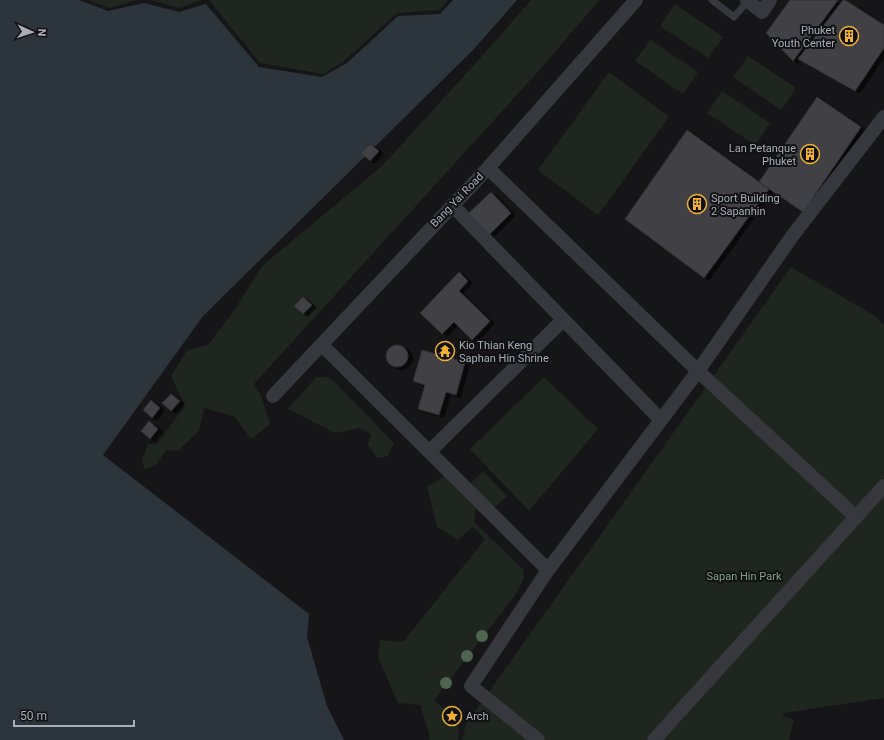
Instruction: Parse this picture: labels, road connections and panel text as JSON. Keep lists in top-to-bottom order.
{
  "streets": {
    "street": ["Bang Yai Road"]
  },
  "parks": ["Sapan Hin Park"],
  "places": {
    "building": ["Phuket Youth Center", "Lan Petanque Phuket", "Sport Building 2 Sapanhin"],
    "temple": ["Kio Thian Keng Saphan Hin Shrine"],
    "place": ["Arch"]
  },
  "scale_bar": "50 m",
  "north": "right"
}
